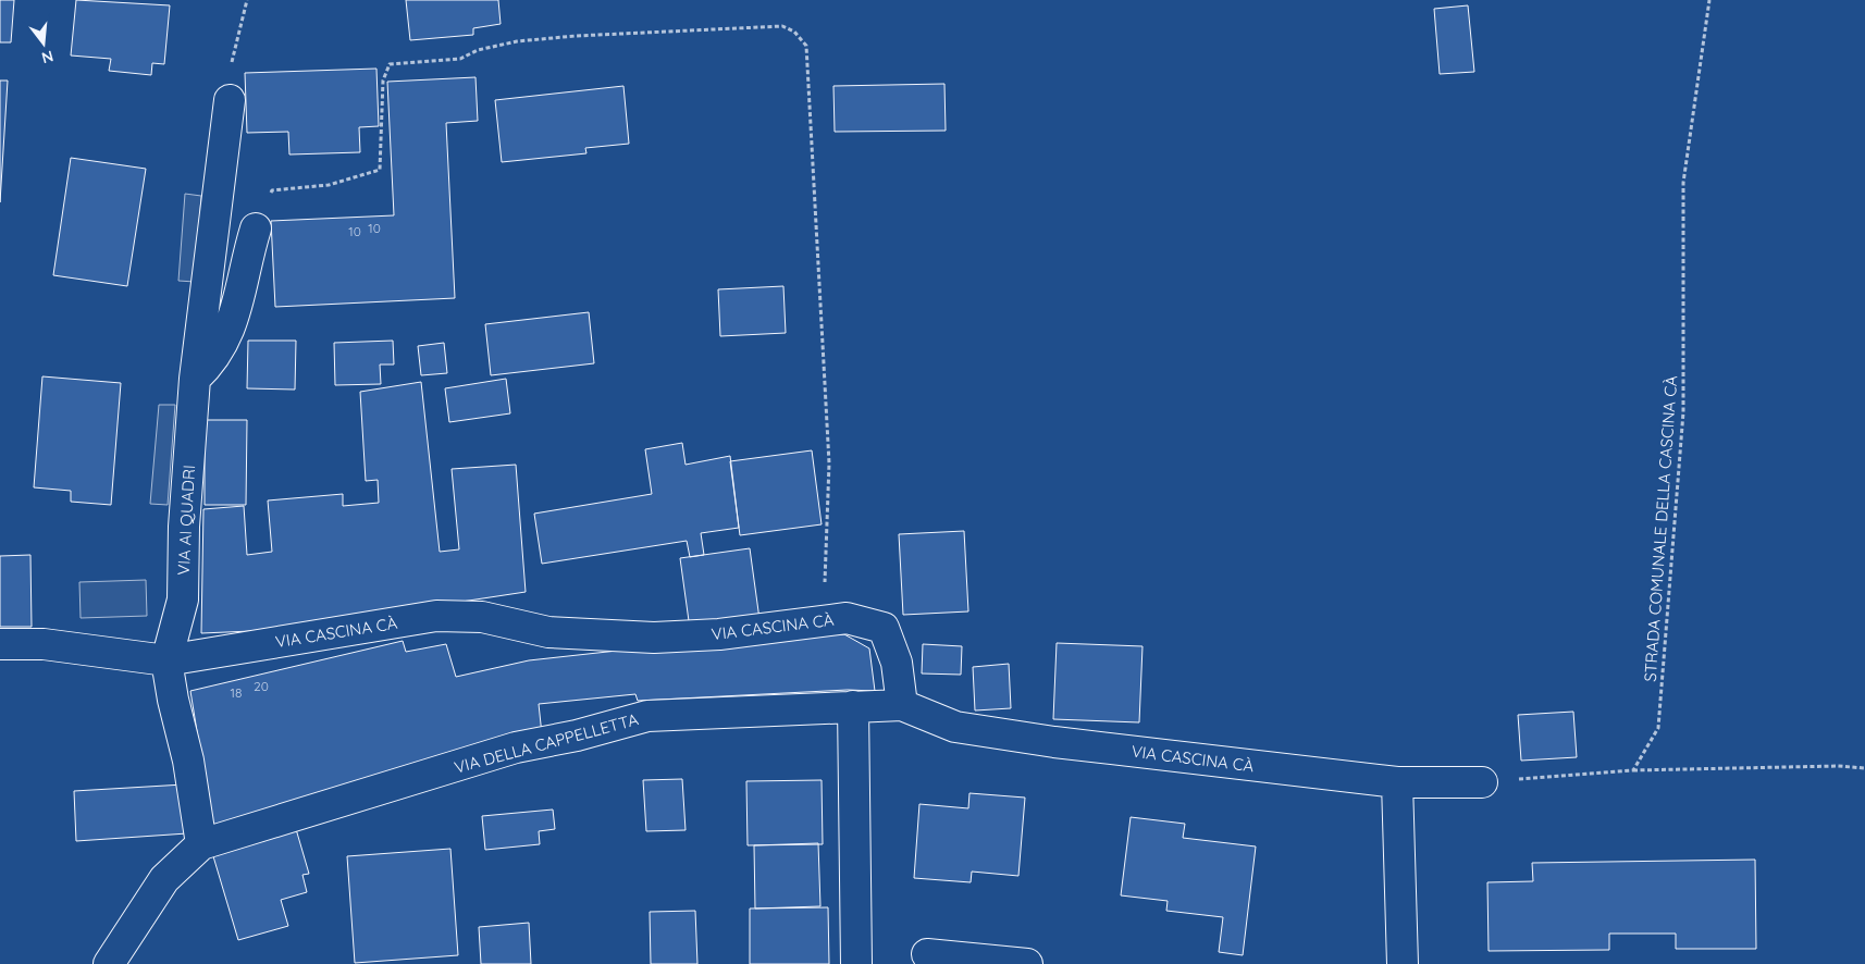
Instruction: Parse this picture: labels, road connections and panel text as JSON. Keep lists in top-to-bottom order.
{
  "streets": {
    "street": ["VIA AI QUADRI", "VIA CASCINA CÀ", "VIA DELLA CAPPELLETTA"],
    "path": ["STRADA COMUNALE DELLA CASCINA CÀ"]
  },
  "crossings": [
    ["VIA AI QUADRI", "VIA CASCINA CÀ"],
    ["VIA CASCINA CÀ", "VIA DELLA CAPPELLETTA"]
  ],
  "house_numbers": [
    "10",
    "10",
    "20",
    "18"
  ],
  "north": "bottom"
}
